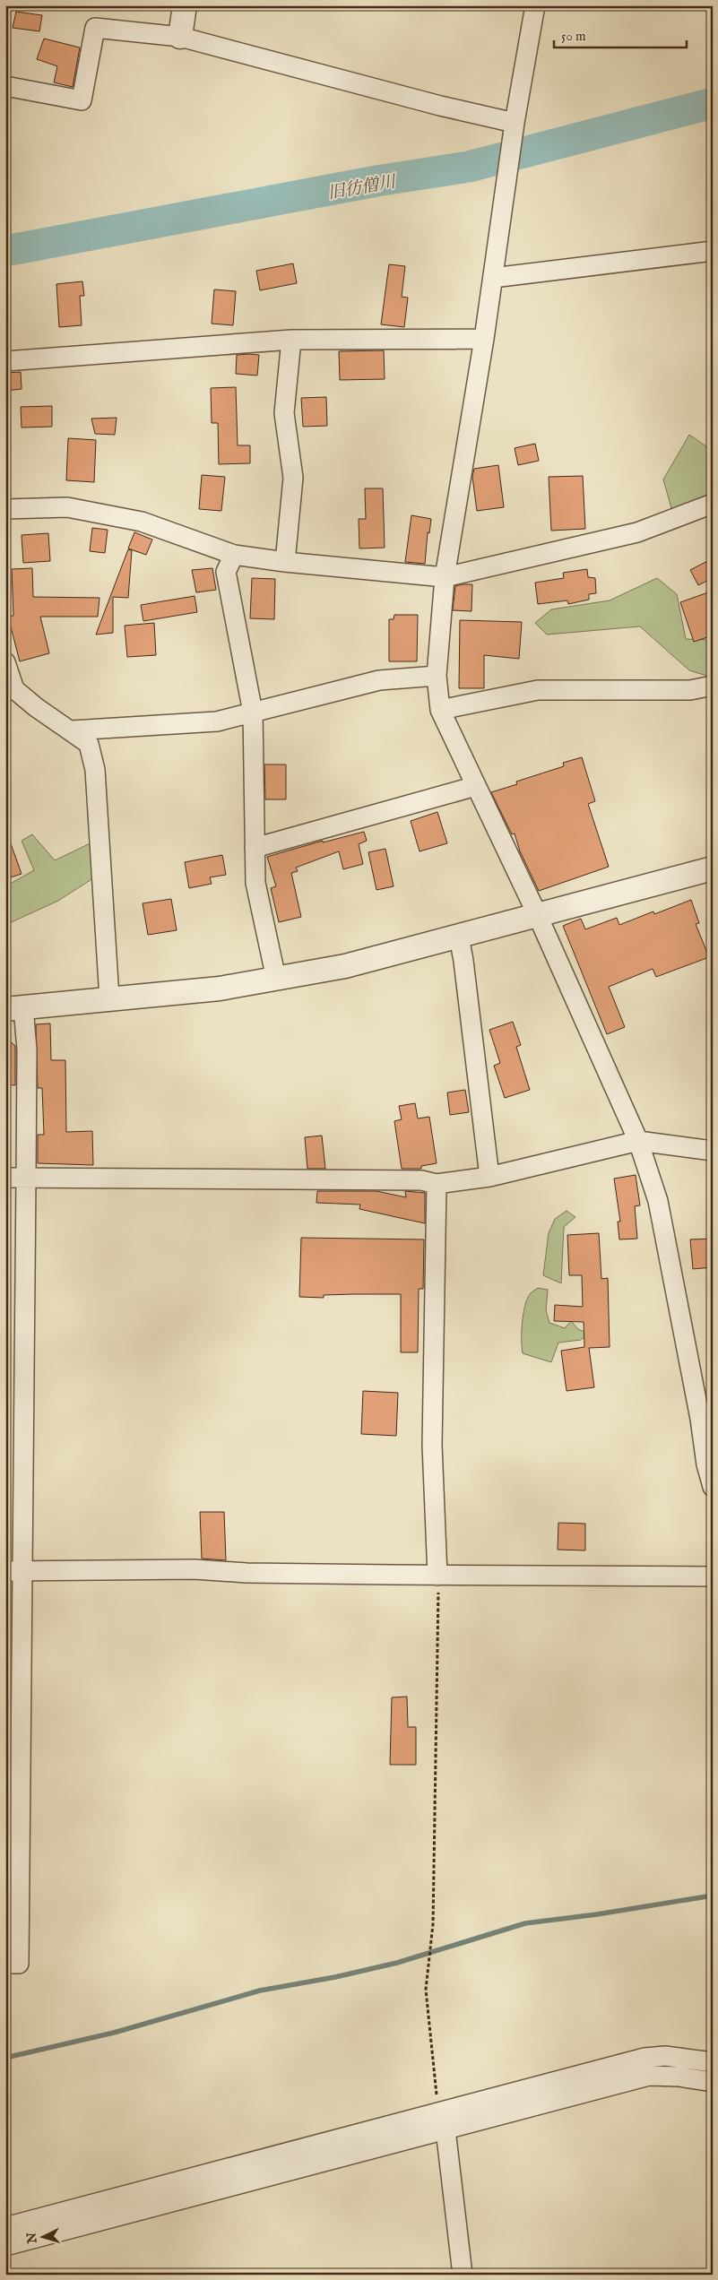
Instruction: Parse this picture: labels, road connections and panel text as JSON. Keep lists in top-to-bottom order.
{
  "water": ["旧彷僧川"],
  "scale_bar": "50 m",
  "north": "left"
}
